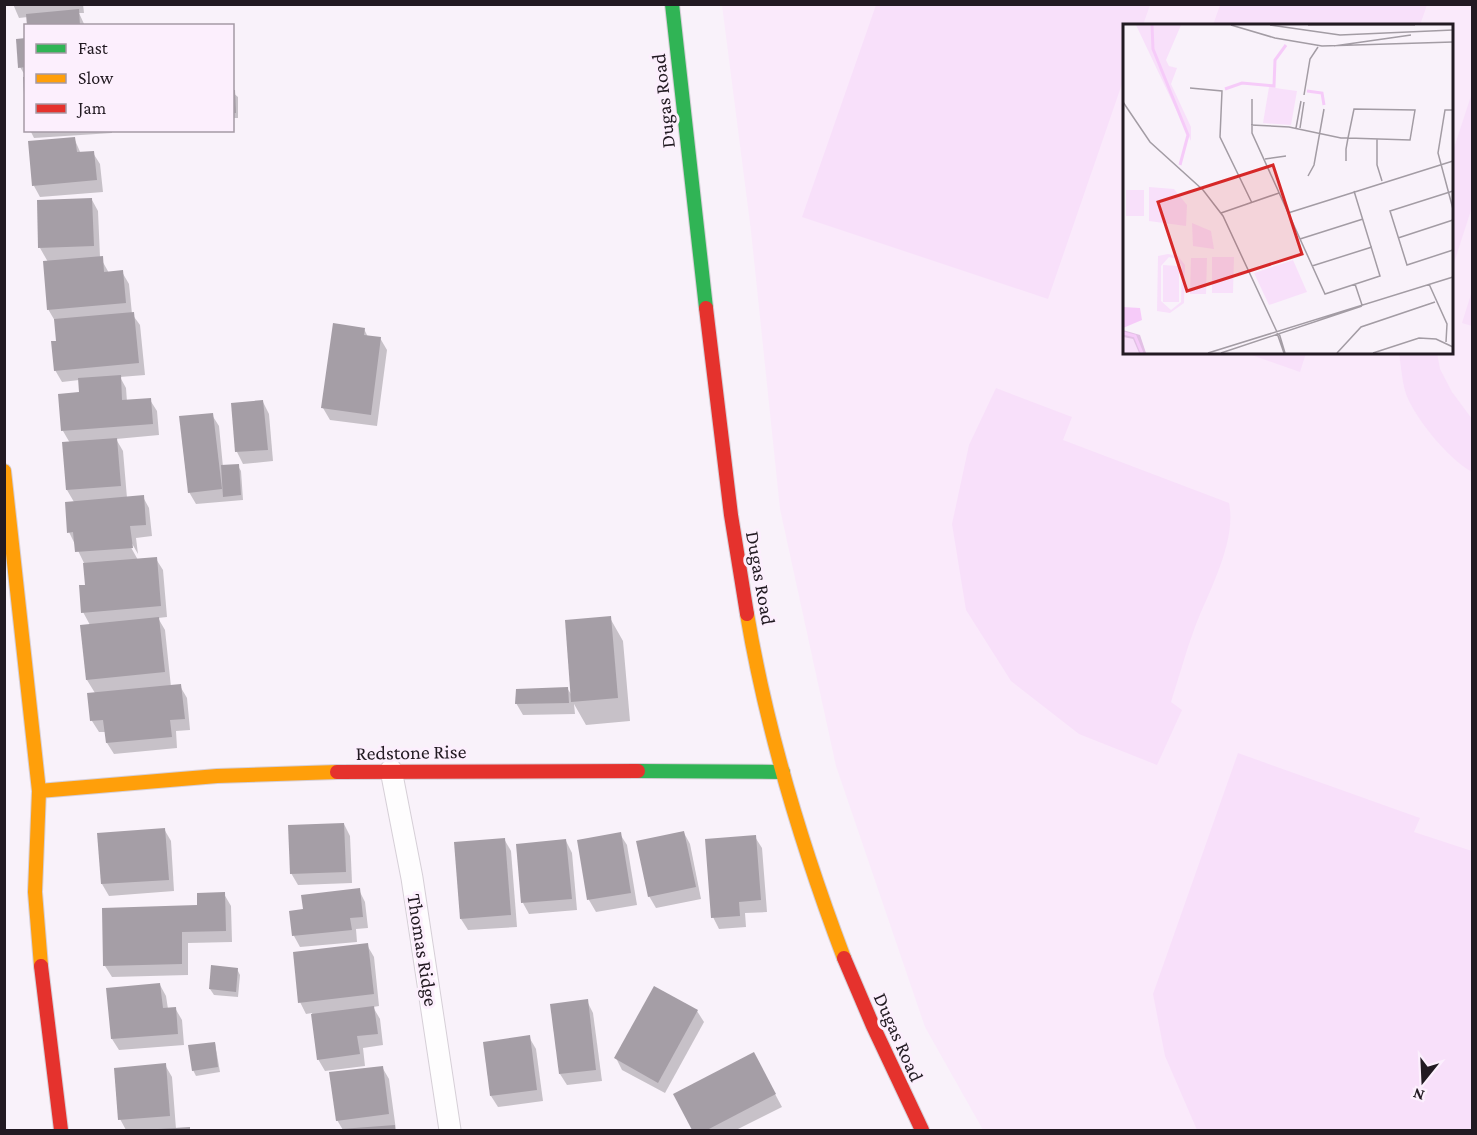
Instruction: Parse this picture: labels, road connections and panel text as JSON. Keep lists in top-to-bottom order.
{
  "streets": {
    "street": ["Dugas Road", "Redstone Rise", "Thomas Ridge"]
  },
  "crossings": [
    ["Dugas Road", "Redstone Rise"],
    ["Redstone Rise", "Thomas Ridge"]
  ],
  "legend": ["Fast", "Slow", "Jam"],
  "north": "bottom"
}
